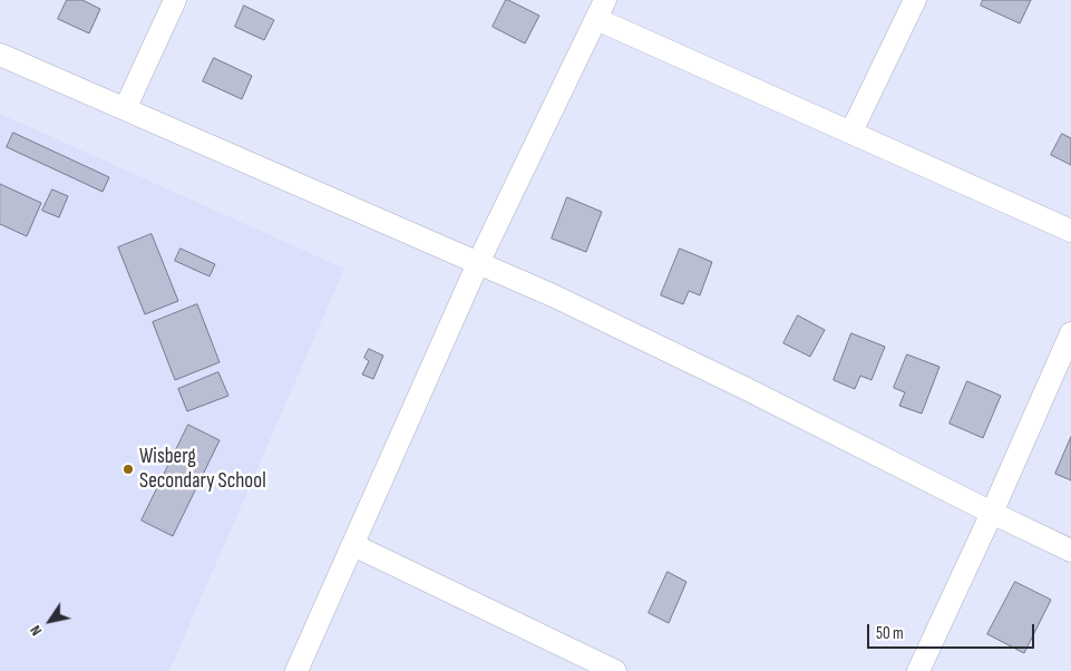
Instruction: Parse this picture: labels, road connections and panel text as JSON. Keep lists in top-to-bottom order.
{
  "places": ["Wisberg Secondary School"],
  "scale_bar": "50 m",
  "north": "bottom left"
}
